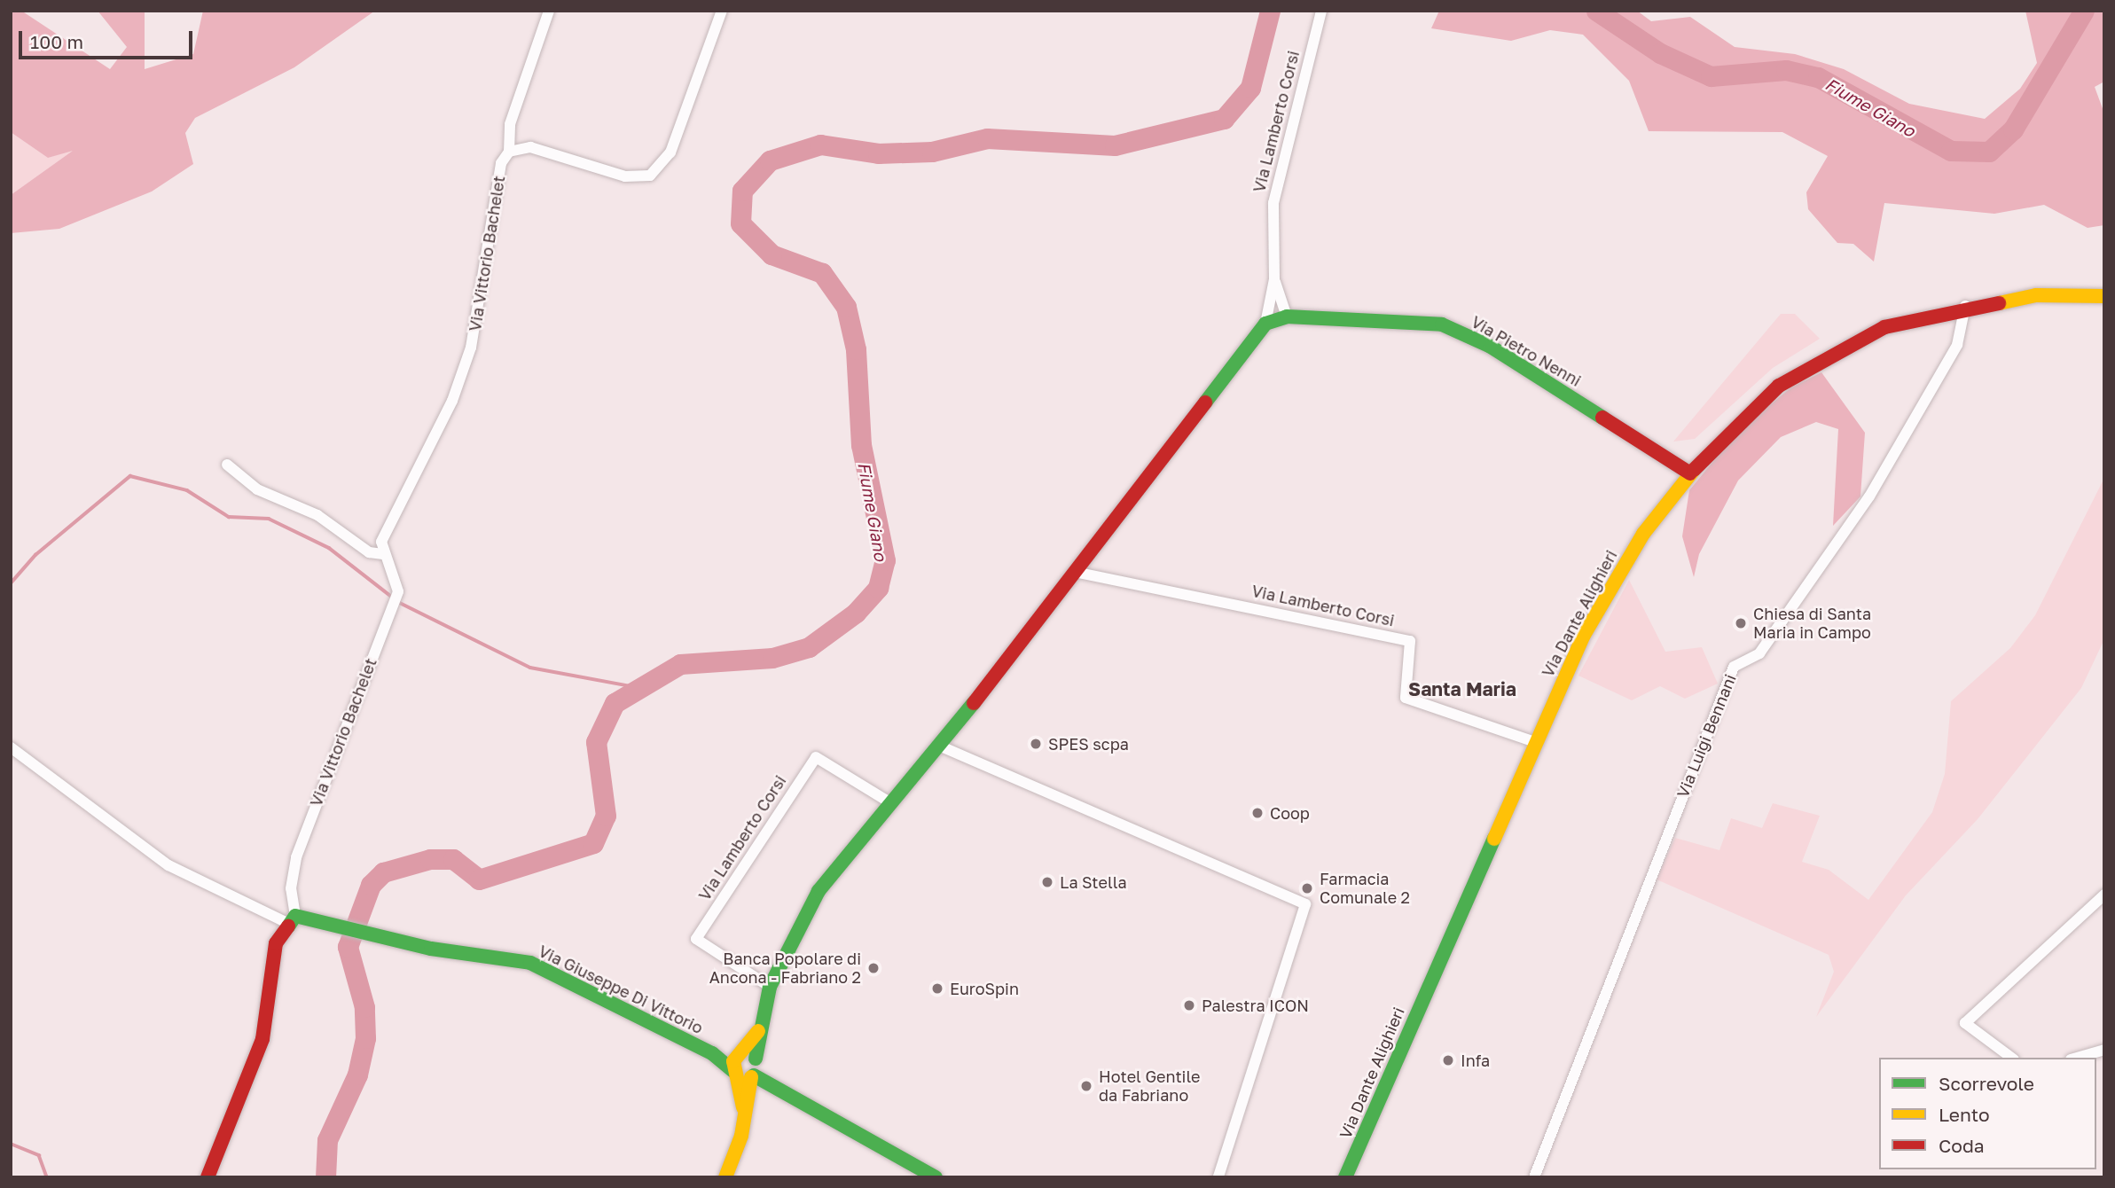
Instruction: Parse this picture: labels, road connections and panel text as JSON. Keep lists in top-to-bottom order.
{
  "streets": {
    "main road": [
      "Via Lamberto Corsi",
      "Via Pietro Nenni",
      "Via Dante Alighieri",
      "Via Giuseppe Di Vittorio"
    ],
    "street": ["Via Vittorio Bachelet", "Via Luigi Bennani"]
  },
  "crossings": [
    ["Via Lamberto Corsi", "Via Pietro Nenni"],
    ["Via Lamberto Corsi", "Via Dante Alighieri"],
    ["Via Lamberto Corsi", "Via Giuseppe Di Vittorio"],
    ["Via Vittorio Bachelet", "Via Giuseppe Di Vittorio"],
    ["Via Pietro Nenni", "Via Dante Alighieri"],
    ["Via Dante Alighieri", "Via Luigi Bennani"]
  ],
  "districts": ["Santa Maria"],
  "water": ["Fiume Giano"],
  "places": [
    "Chiesa di Santa Maria in Campo",
    "SPES scpa",
    "Coop",
    "La Stella",
    "Farmacia Comunale 2",
    "Banca Popolare di Ancona - Fabriano 2",
    "EuroSpin",
    "Palestra ICON",
    "Infa",
    "Hotel Gentile da Fabriano"
  ],
  "legend": ["Scorrevole", "Lento", "Coda"],
  "scale_bar": "100 m"
}
